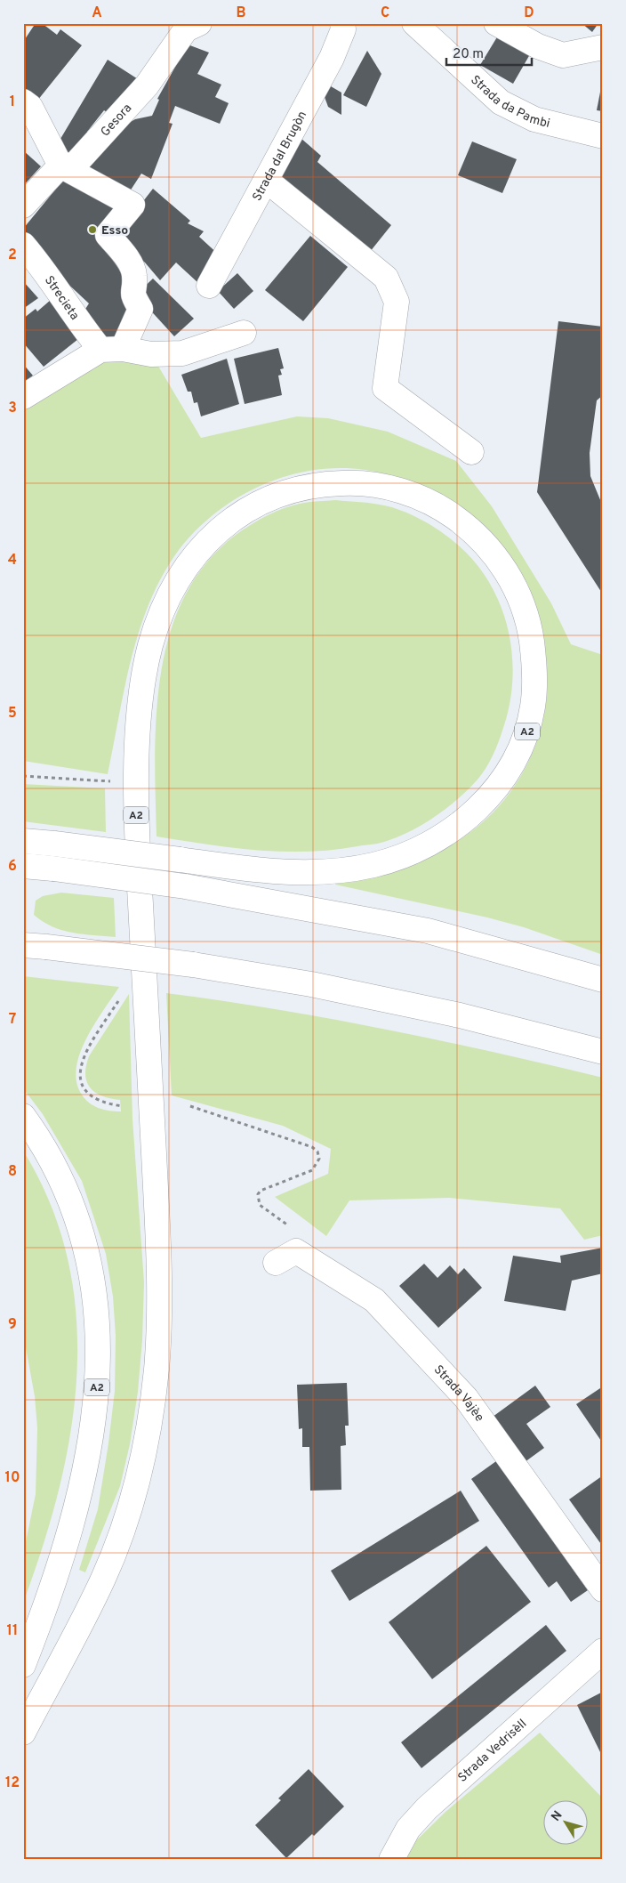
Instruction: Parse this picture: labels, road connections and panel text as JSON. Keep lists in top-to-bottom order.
{
  "streets": {
    "main road": [
      "Strada da Pambi",
      "Gesora",
      "Strada dal Brugòn",
      "Strecieta",
      "A2",
      "Strada Vajèe",
      "Strada Vedrisèll"
    ]
  },
  "places": ["Esso"],
  "scale_bar": "20 m",
  "north": "top left",
  "grid": {
    "columns": [
      "A",
      "B",
      "C",
      "D"
    ],
    "rows": [
      "1",
      "2",
      "3",
      "4",
      "5",
      "6",
      "7",
      "8",
      "9",
      "10",
      "11",
      "12"
    ]
  }
}
